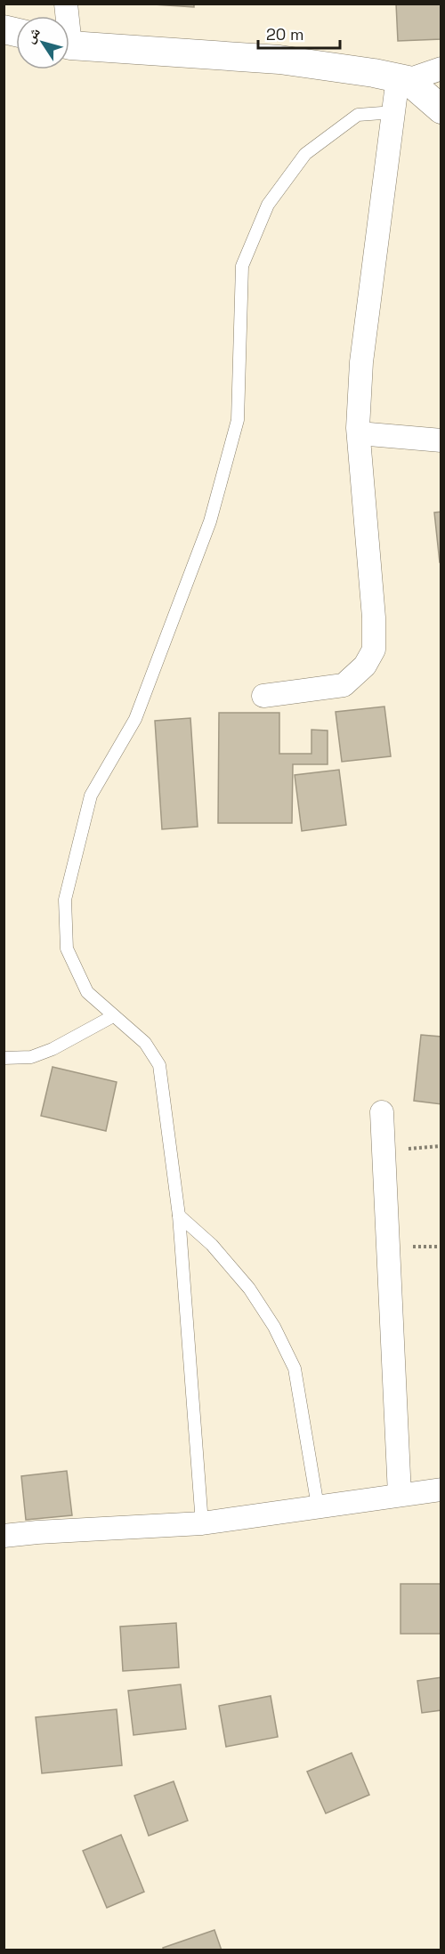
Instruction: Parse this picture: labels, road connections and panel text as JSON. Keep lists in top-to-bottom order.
{
  "scale_bar": "20 m",
  "north": "top left"
}
